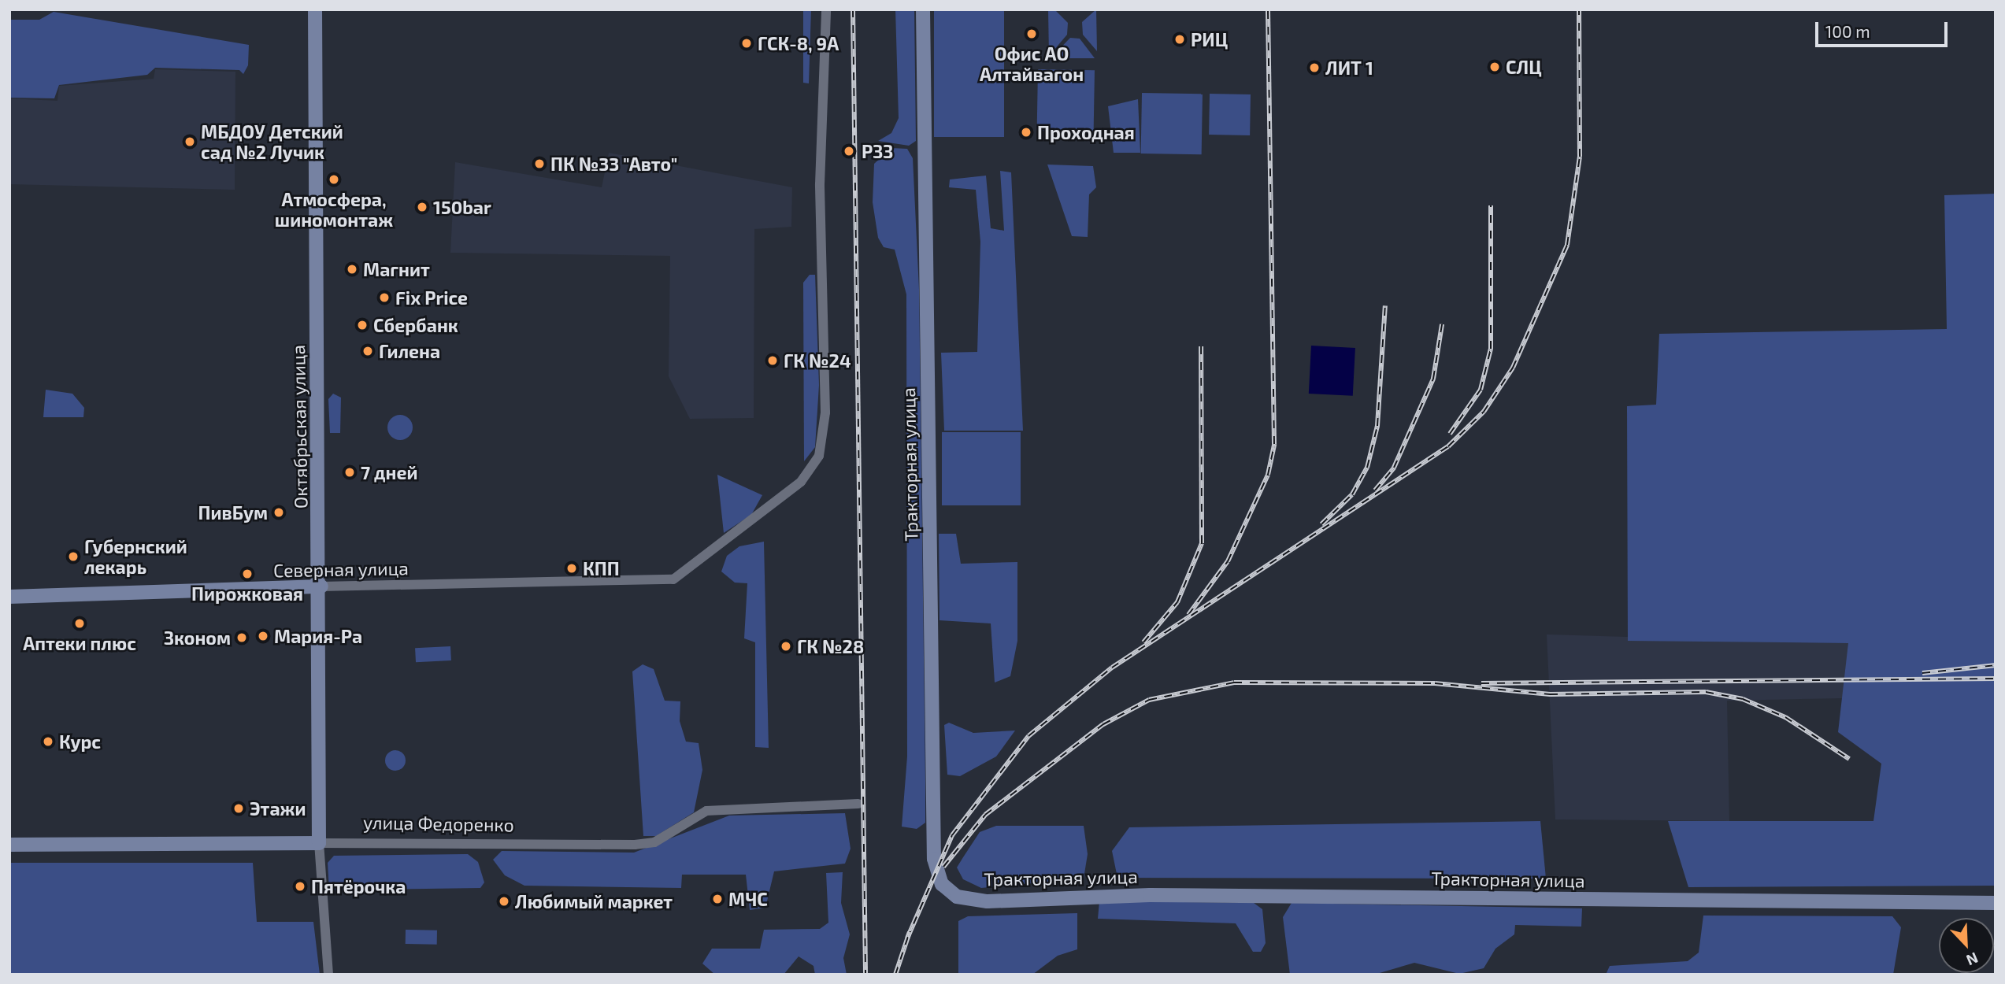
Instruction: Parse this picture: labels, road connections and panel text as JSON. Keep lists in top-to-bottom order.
{
  "streets": {
    "main road": [
      "Октябрьская улица",
      "Тракторная улица",
      "Северная улица",
      "улица Федоренко"
    ]
  },
  "crossings": [
    ["Октябрьская улица", "Северная улица"],
    ["Октябрьская улица", "улица Федоренко"]
  ],
  "places": [
    "Офис АО Алтайвагон",
    "РИЦ",
    "ГСК-8, 9А",
    "СЛЦ",
    "ЛИТ 1",
    "Проходная",
    "МБДОУ Детский сад №2 Лучик",
    "РЗЗ",
    "ПК №33 \"Авто\"",
    "Атмосфера, шиномонтаж",
    "150bar",
    "Магнит",
    "Fix Price",
    "Сбербанк",
    "Гилена",
    "ГК №24",
    "7 дней",
    "ПивБум",
    "Губернский лекарь",
    "КПП",
    "Пирожковая",
    "Аптеки плюс",
    "Мария-Ра",
    "Зконом",
    "ГК №28",
    "Курс",
    "Этажи",
    "Пятёрочка",
    "МЧС",
    "Любимый маркет"
  ],
  "scale_bar": "100 m",
  "north": "bottom right"
}
